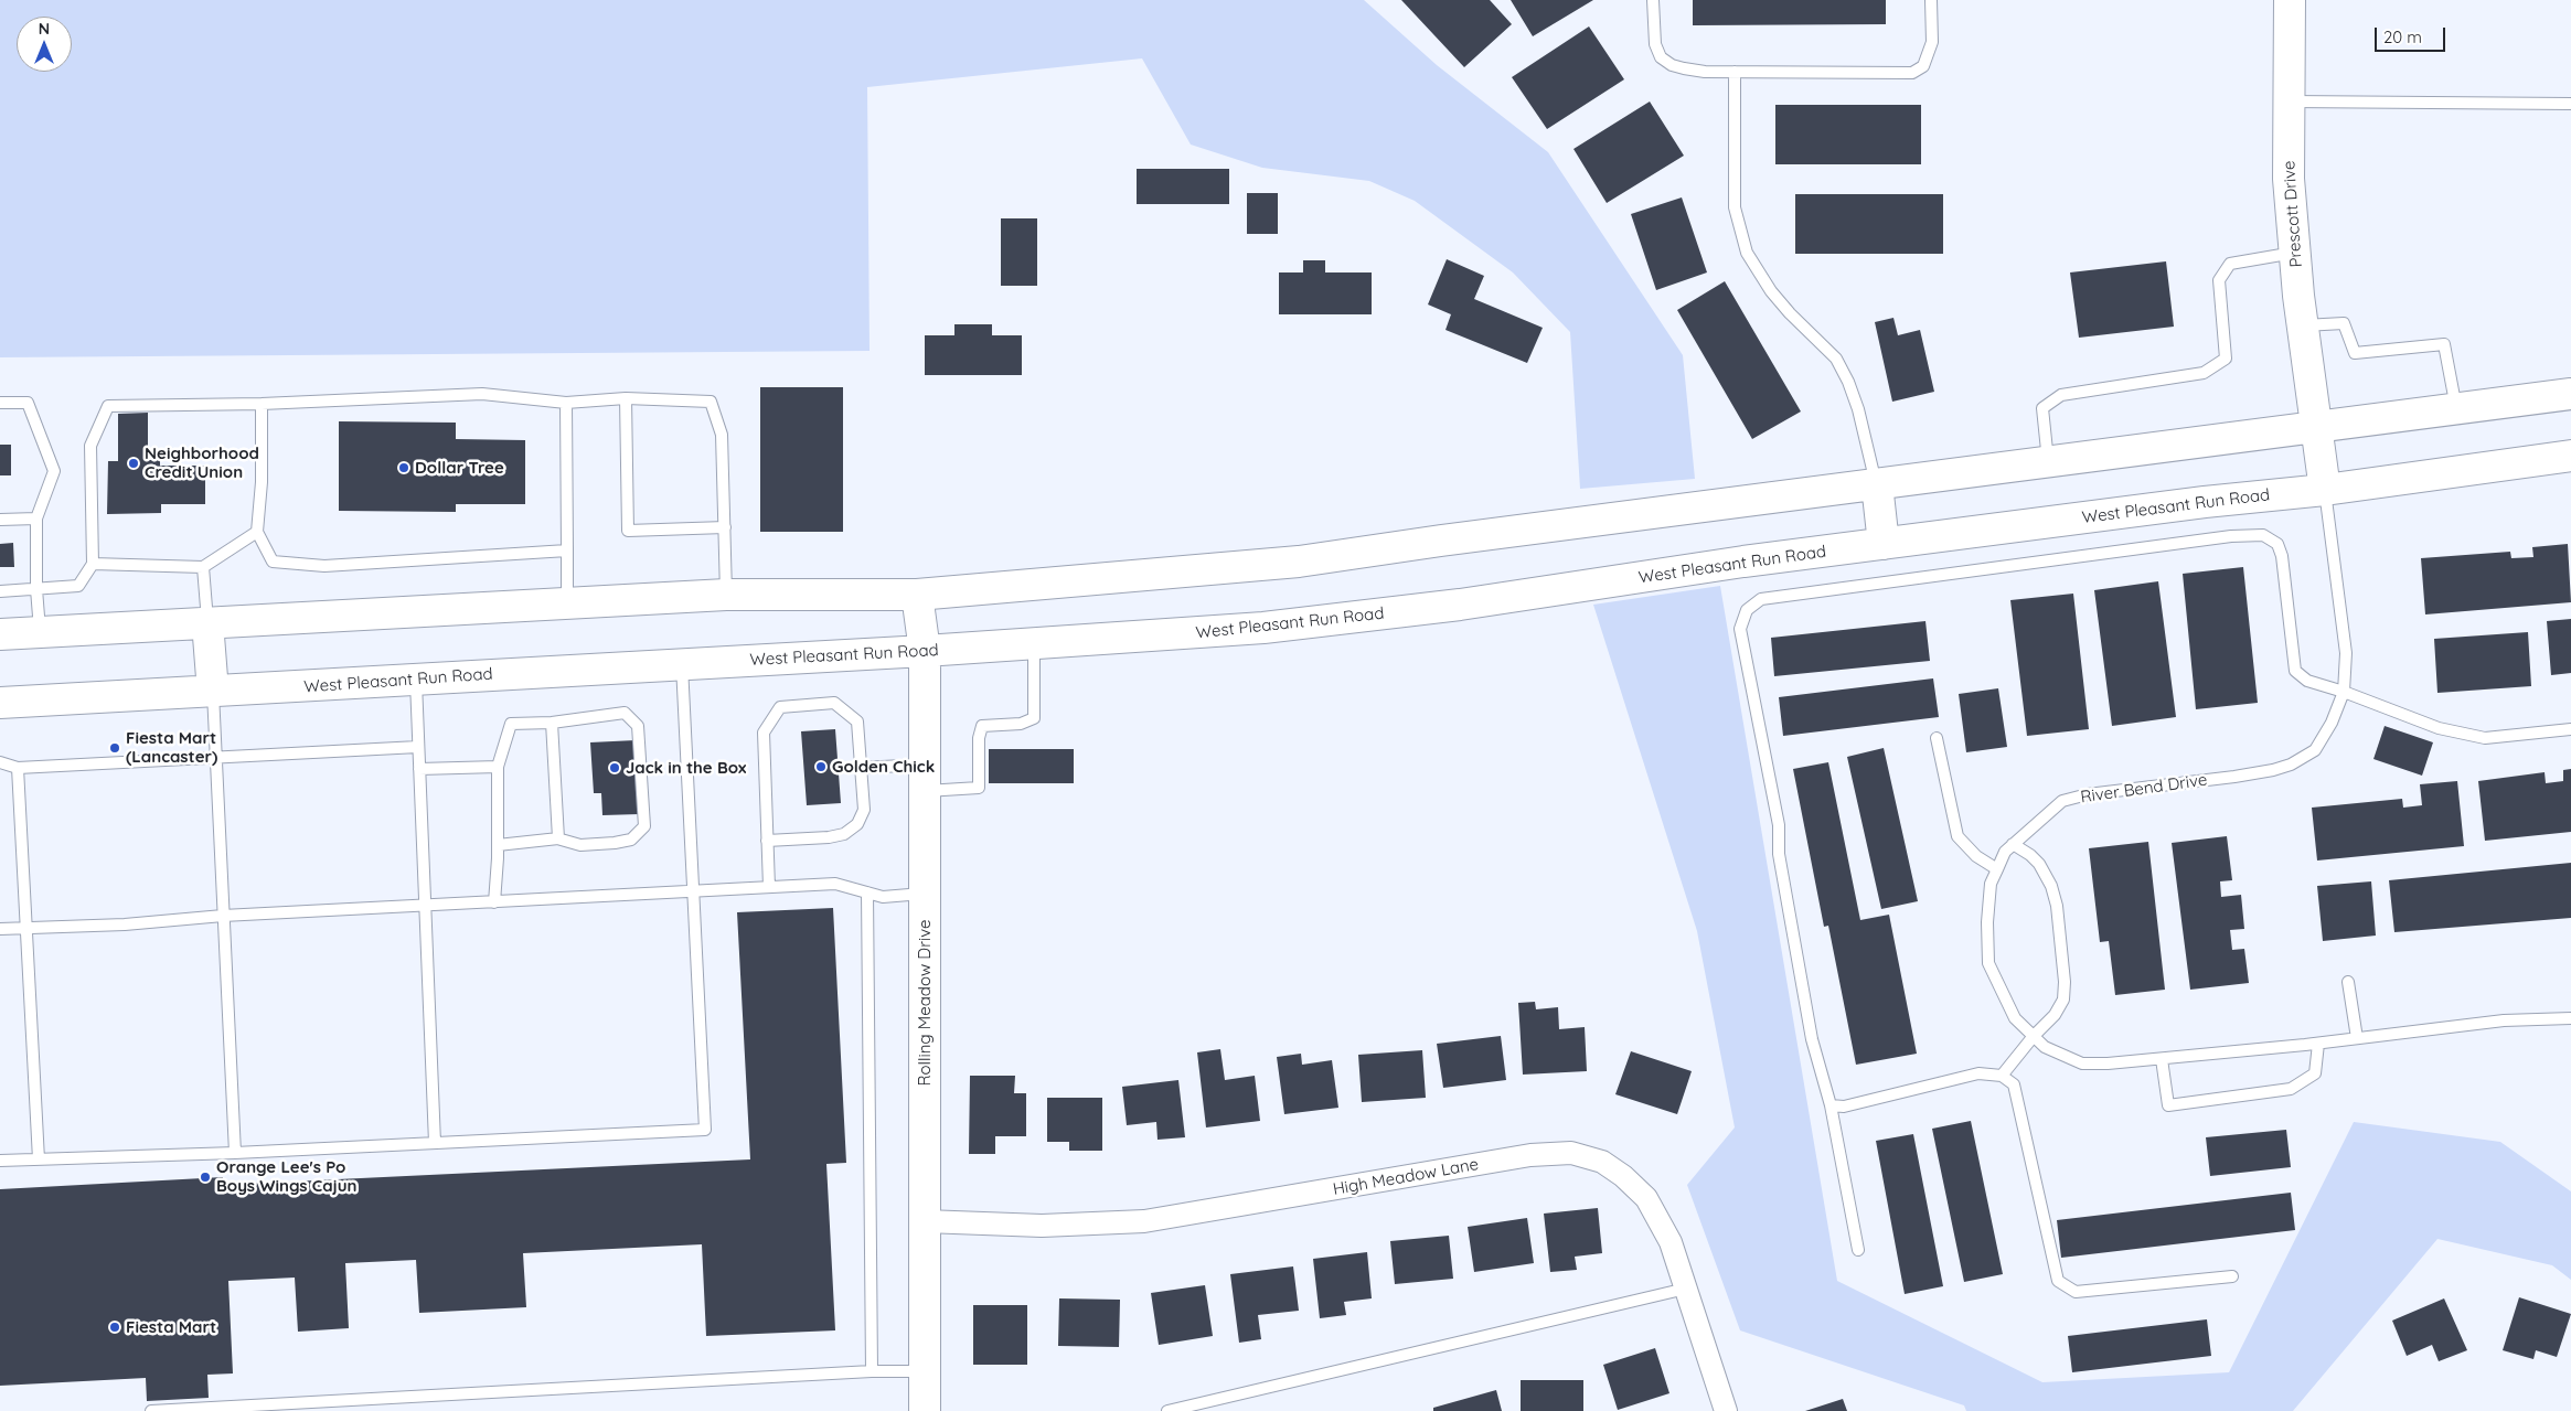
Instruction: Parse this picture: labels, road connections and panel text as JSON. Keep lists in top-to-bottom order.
{
  "streets": {
    "main road": ["Prescott Drive", "West Pleasant Run Road", "Rolling Meadow Drive"],
    "street": ["High Meadow Lane"],
    "lane": ["River Bend Drive"]
  },
  "crossings": [
    ["Prescott Drive", "West Pleasant Run Road"],
    ["Prescott Drive", "River Bend Drive"],
    ["West Pleasant Run Road", "River Bend Drive"],
    ["West Pleasant Run Road", "Rolling Meadow Drive"],
    ["Rolling Meadow Drive", "High Meadow Lane"]
  ],
  "places": [
    "Neighborhood Credit Union",
    "Dollar Tree",
    "Fiesta Mart (Lancaster)",
    "Golden Chick",
    "Jack in the Box",
    "Orange Lee's Po Boys Wings Cajun",
    "Fiesta Mart"
  ],
  "scale_bar": "20 m",
  "north": "top"
}
